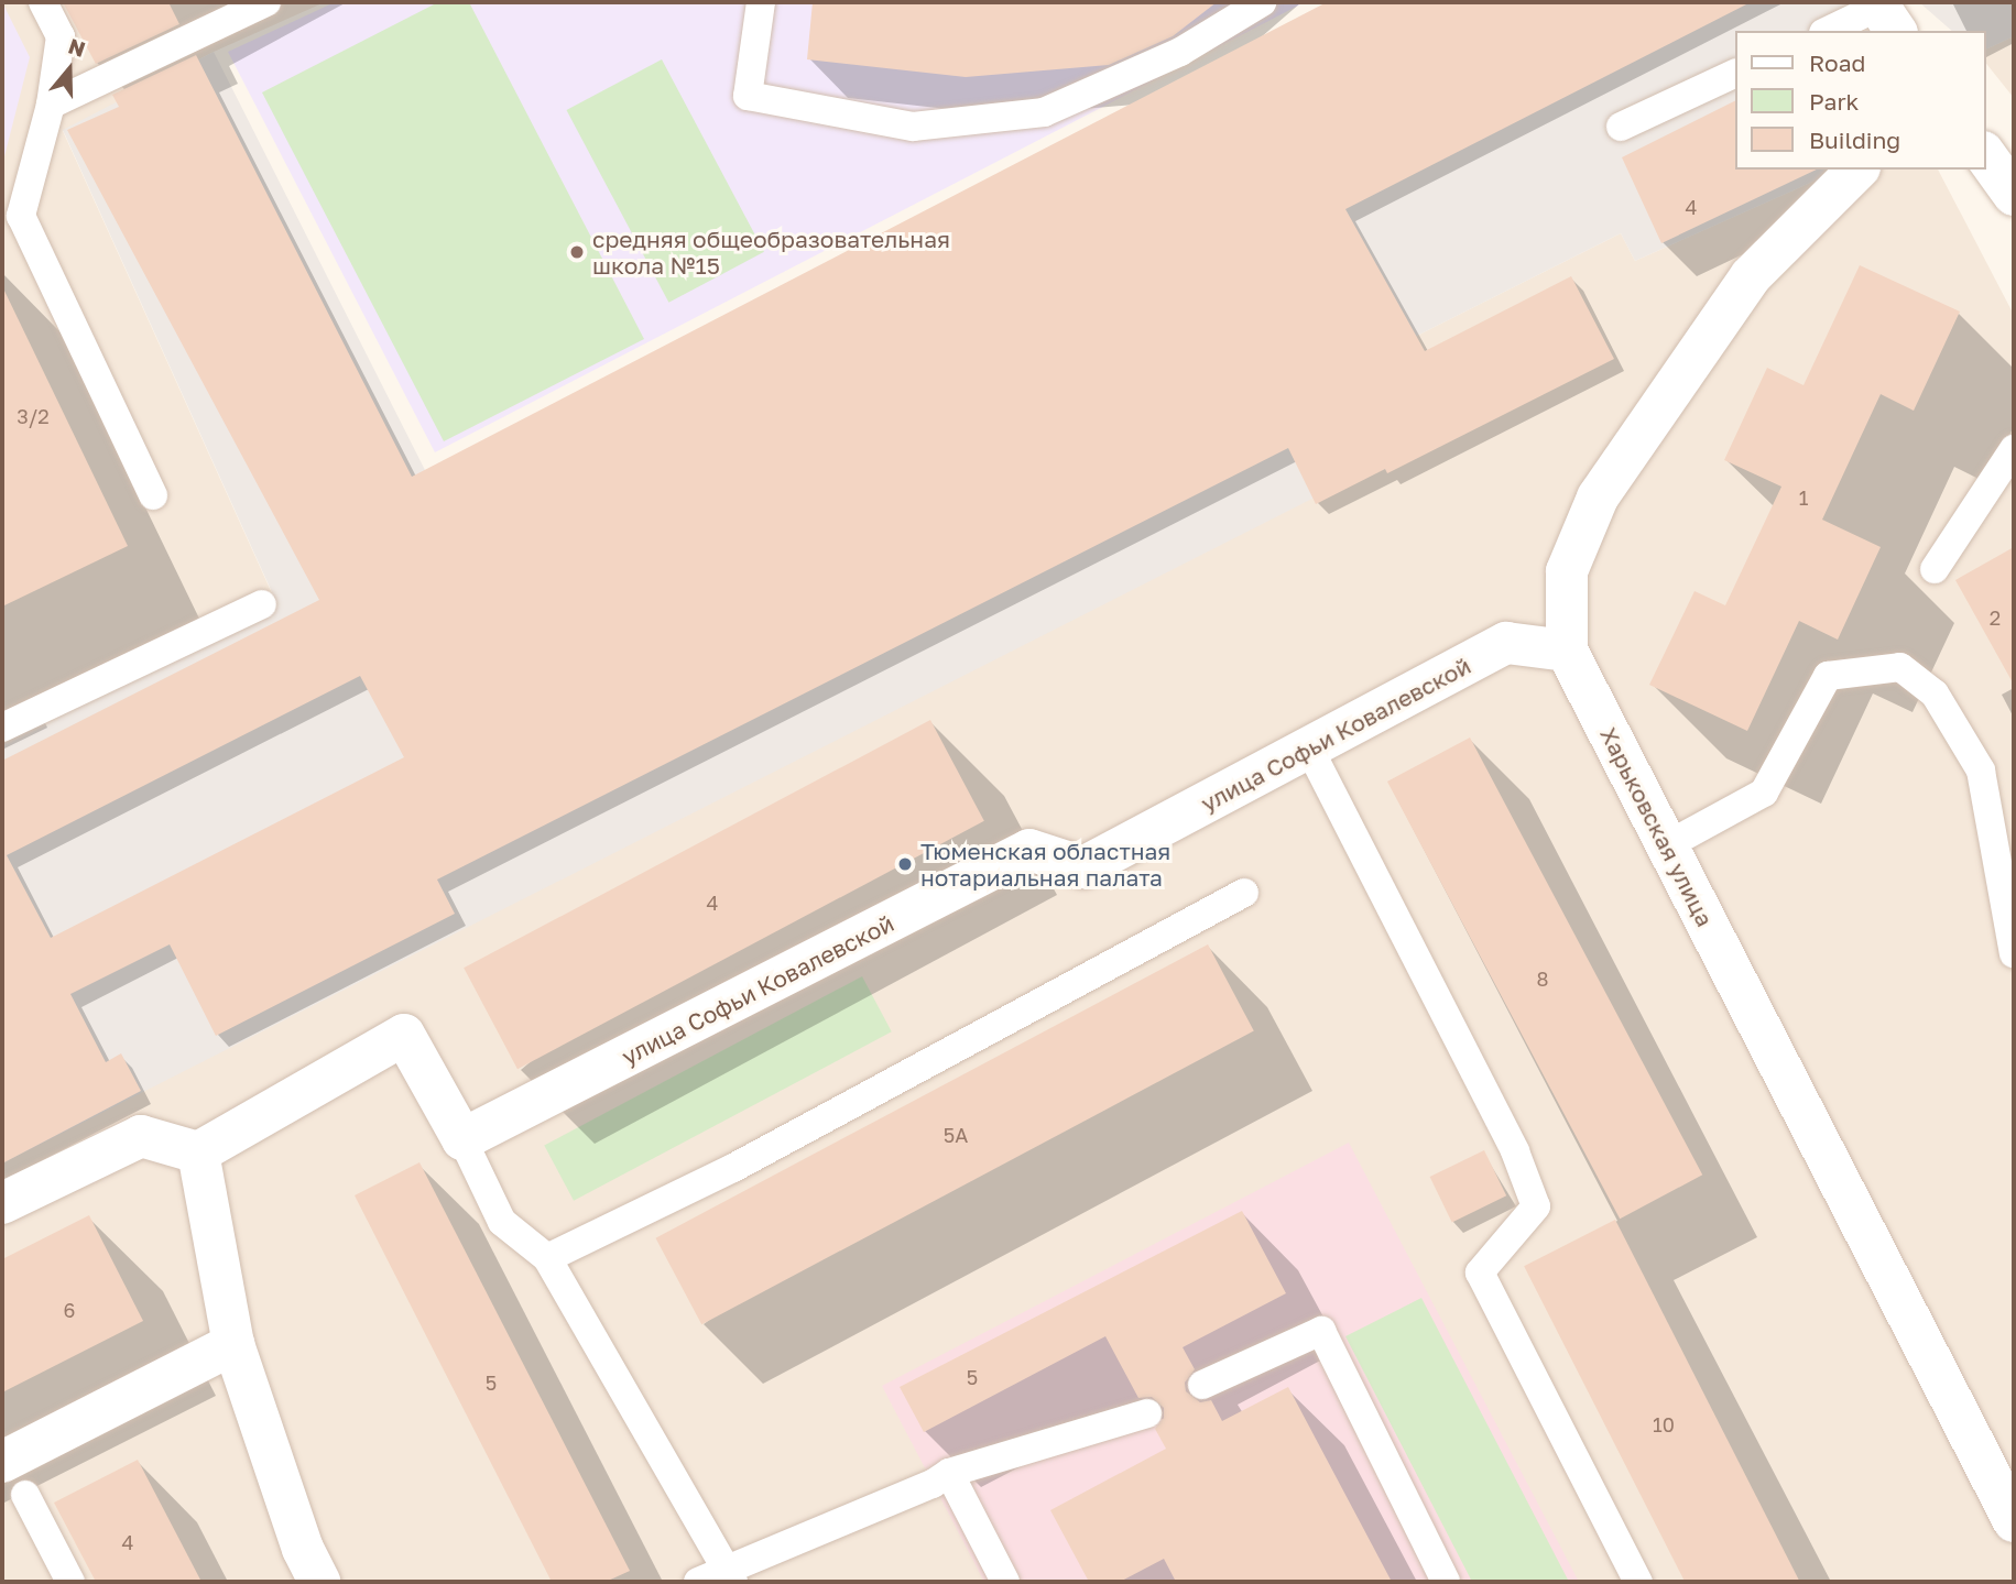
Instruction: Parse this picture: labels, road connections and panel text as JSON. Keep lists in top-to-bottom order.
{
  "streets": {
    "street": ["улица Софьи Ковалевской", "Харьковская улица"]
  },
  "crossings": [
    ["улица Софьи Ковалевской", "Харьковская улица"]
  ],
  "places": ["средняя общеобразовательная школа №15", "Тюменская областная нотариальная палата"],
  "house_numbers": [
    "4",
    "3/2",
    "1",
    "2",
    "4",
    "8",
    "5А",
    "6",
    "5",
    "5",
    "10",
    "4"
  ],
  "legend": ["Road", "Park", "Building"],
  "north": "top"
}
